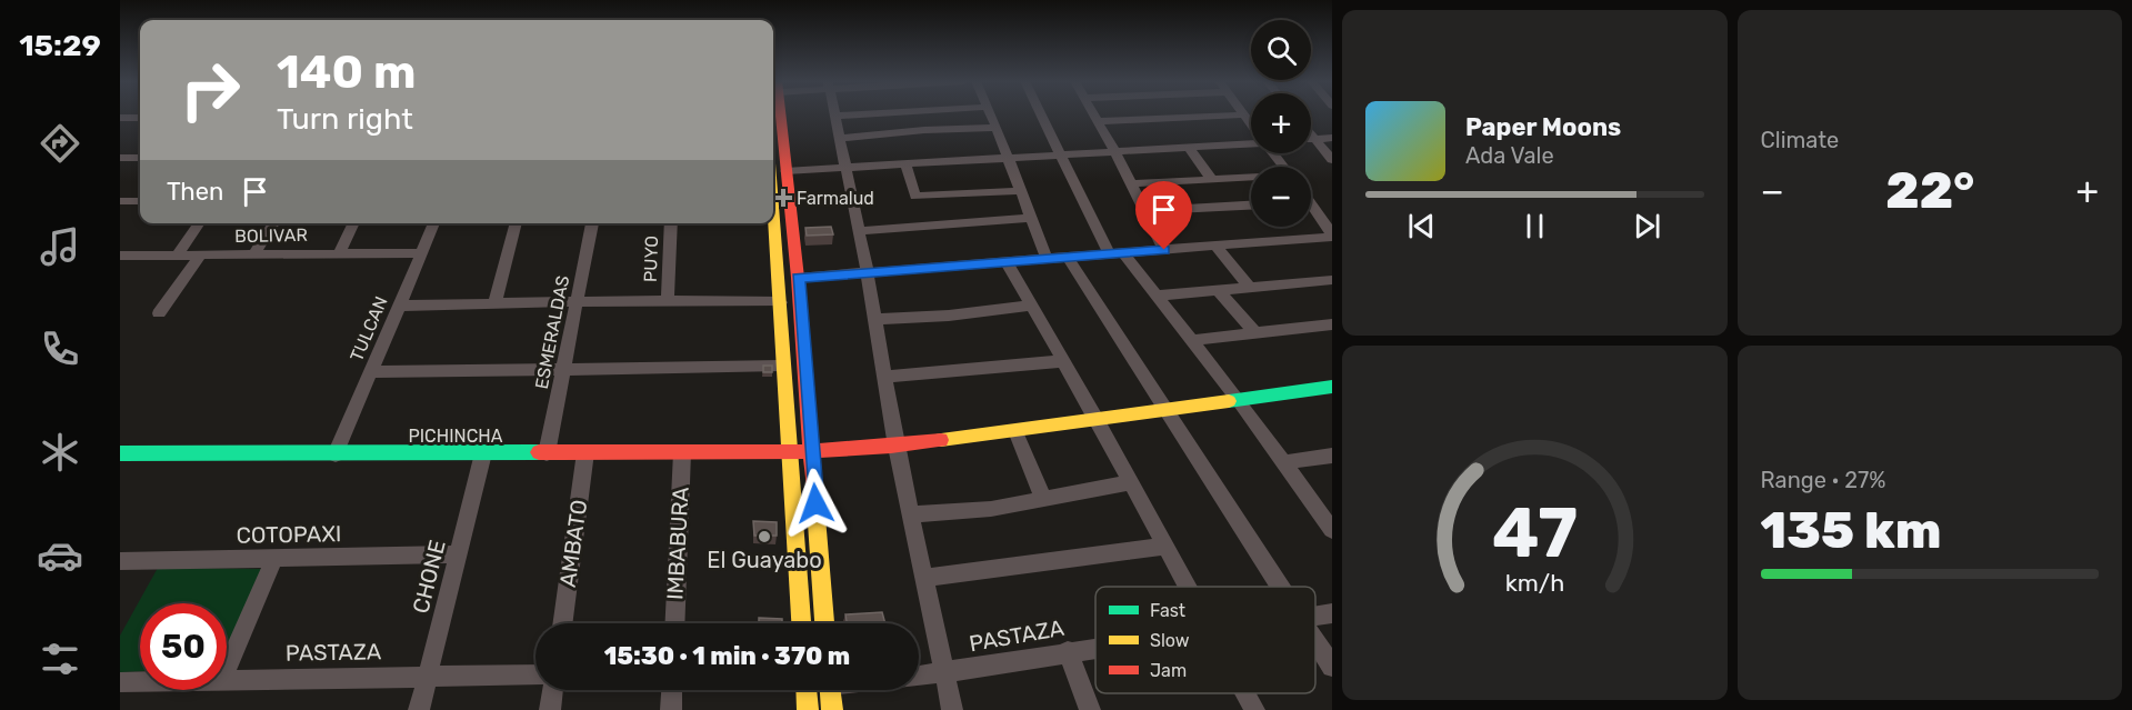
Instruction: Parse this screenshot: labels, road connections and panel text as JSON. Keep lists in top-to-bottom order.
{
  "streets": {
    "main road": ["PICHINCHA"],
    "street": [
      "BOLIVAR",
      "PUYO",
      "TULCAN",
      "ESMERALDAS",
      "COTOPAXI",
      "AMBATO",
      "IMBABURA",
      "CHONE",
      "PASTAZA"
    ]
  },
  "crossings": [
    ["BOLIVAR", "TULCAN"],
    ["TULCAN", "PICHINCHA"],
    ["ESMERALDAS", "PICHINCHA"],
    ["PICHINCHA", "AMBATO"],
    ["PICHINCHA", "IMBABURA"],
    ["PICHINCHA", "CHONE"],
    ["COTOPAXI", "CHONE"],
    ["CHONE", "PASTAZA"]
  ],
  "places": {
    "health": ["Farmalud"],
    "other": ["El Guayabo"]
  },
  "legend": ["Fast", "Slow", "Jam"],
  "page": {
    "tabs": "15:29",
    "tile": [
      "Climate",
      ["Range · 27%", "135 km"]
    ],
    "map_buttons": ["+", "−"],
    "turn": ["140 m", "Turn right"],
    "song": ["Paper Moons", "Ada Vale"],
    "then": "Then",
    "heat": ["−", "22°", "+"],
    "limit": "50",
    "trip": "15:30 · 1 min · 370 m",
    "gauge": ["47", "km/h"]
  }
}
